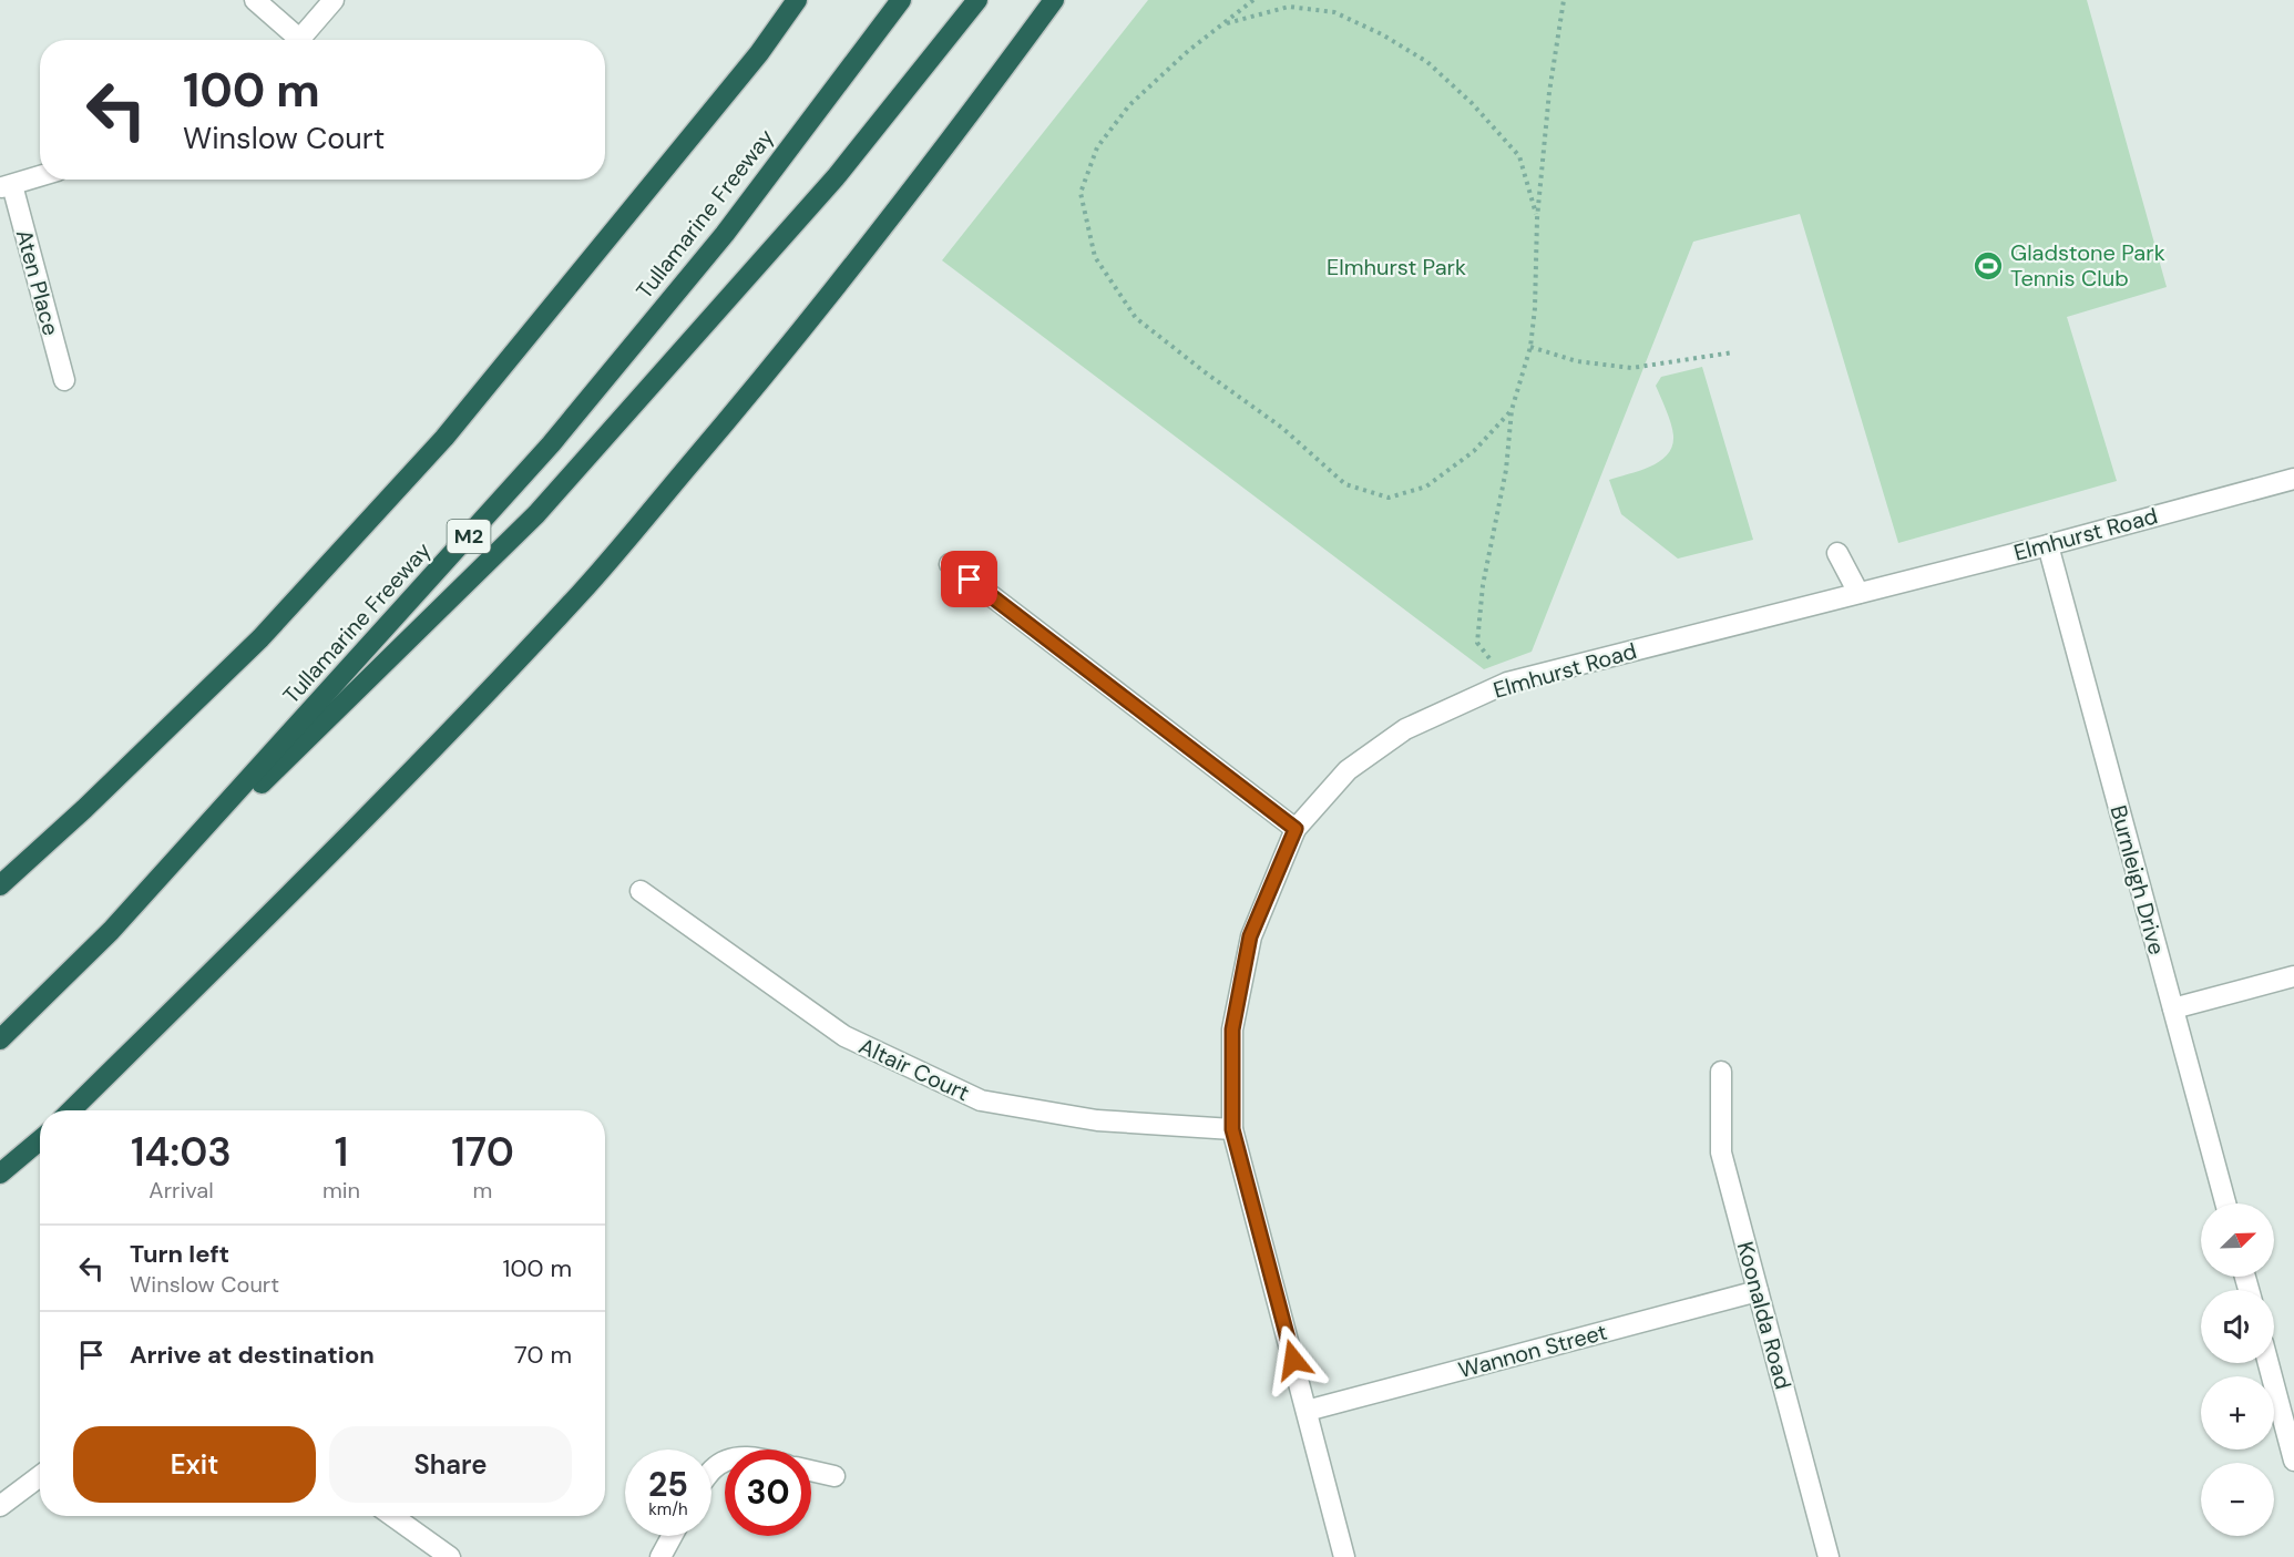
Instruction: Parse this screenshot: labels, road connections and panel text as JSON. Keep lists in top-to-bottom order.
{
  "streets": {
    "highway": ["Tullamarine Freeway", "M2"],
    "street": [
      "Aten Place",
      "Elmhurst Road",
      "Burnleigh Drive",
      "Altair Court",
      "Koonalda Road",
      "Wannon Street"
    ]
  },
  "crossings": [
    ["Elmhurst Road", "Burnleigh Drive"],
    ["Elmhurst Road", "Altair Court"],
    ["Elmhurst Road", "Wannon Street"],
    ["Koonalda Road", "Wannon Street"]
  ],
  "parks": ["Elmhurst Park"],
  "places": {
    "sports": ["Gladstone Park Tennis Club"]
  },
  "north": "top right",
  "page": {
    "turn": ["100 m", "Winslow Court"],
    "eta": [
      "14:03",
      "Arrival",
      "1",
      "min",
      "170",
      "m"
    ],
    "map_buttons": ["+", "−"],
    "list": [
      {
        "name": "Turn left",
        "note": "Winslow Court",
        "value": "100 m"
      },
      {
        "name": "Arrive at destination",
        "value": "70 m"
      }
    ],
    "buttons": ["Exit", "Share"],
    "speed": "25 km/h",
    "limit": "30"
  }
}
